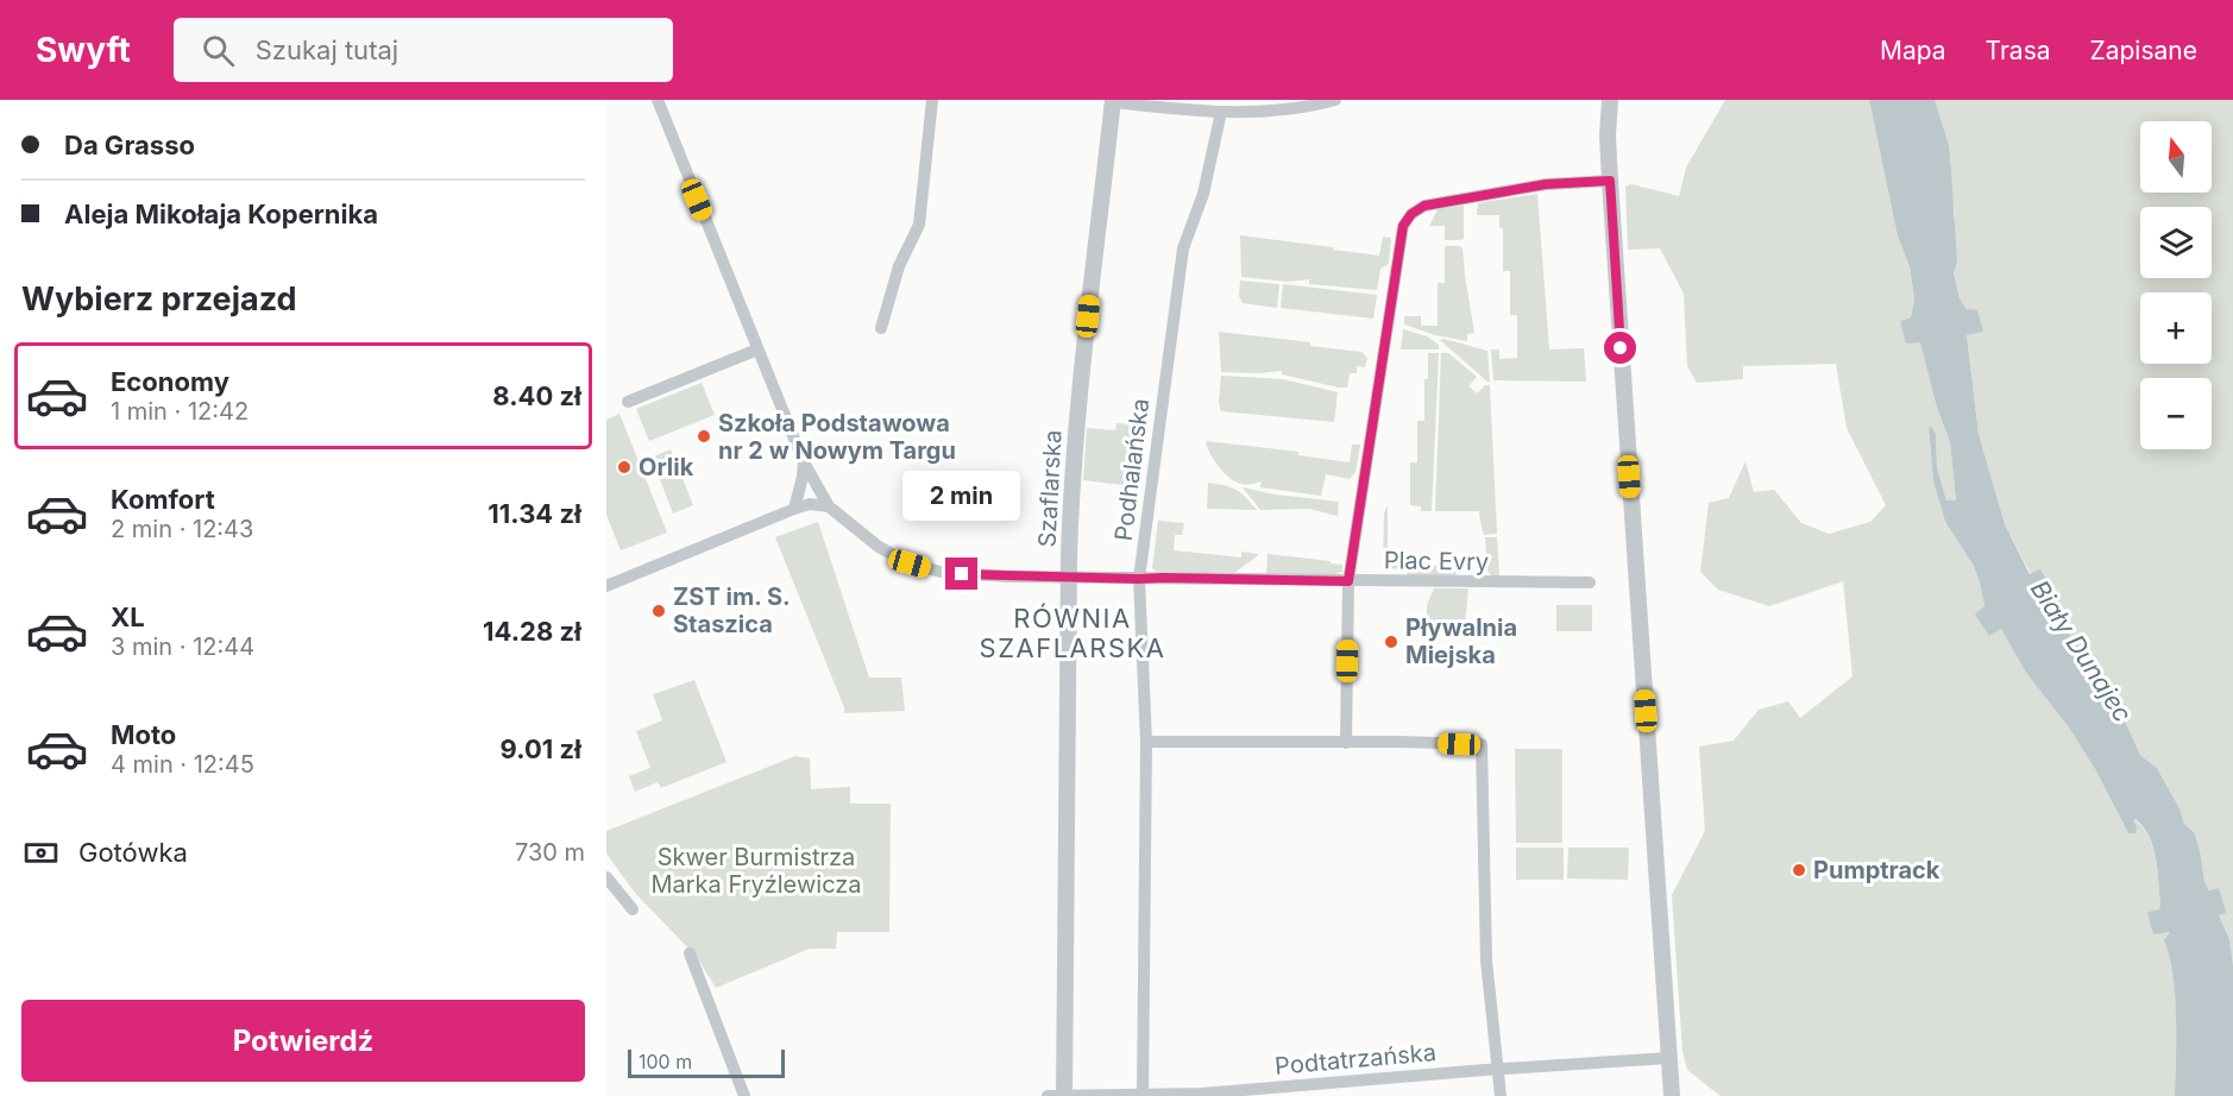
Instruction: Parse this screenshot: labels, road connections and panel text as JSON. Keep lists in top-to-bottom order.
{
  "streets": {
    "street": [
      "Podhalańska",
      "Szaflarska",
      "Plac Evry",
      "Podtatrzańska"
    ]
  },
  "crossings": [
    ["Podhalańska", "Plac Evry"],
    ["Podhalańska", "Podtatrzańska"],
    ["Szaflarska", "Plac Evry"],
    ["Szaflarska", "Podtatrzańska"]
  ],
  "districts": ["RÓWNIA SZAFLARSKA"],
  "water": ["Biały Dunajec"],
  "parks": ["Skwer Burmistrza Marka Fryźlewicza"],
  "places": [
    "Szkoła Podstawowa nr 2 w Nowym Targu",
    "Orlik",
    "ZST im. S. Staszica",
    "Pływalnia Miejska",
    "Pumptrack"
  ],
  "scale_bar": "100 m",
  "north": "top",
  "page": {
    "header": "Swyft",
    "search": "Szukaj tutaj",
    "nav": ["Mapa", "Trasa", "Zapisane"],
    "banner": ["Da Grasso", "Aleja Mikołaja Kopernika"],
    "map_buttons": ["+", "−"],
    "heading": "Wybierz przejazd",
    "list": [
      {
        "name": "Economy",
        "note": "1 min · 12:42",
        "value": "8.40 zł"
      },
      {
        "name": "Komfort",
        "note": "2 min · 12:43",
        "value": "11.34 zł"
      },
      {
        "name": "XL",
        "note": "3 min · 12:44",
        "value": "14.28 zł"
      },
      {
        "name": "Moto",
        "note": "4 min · 12:45",
        "value": "9.01 zł"
      }
    ],
    "bubble": "2 min",
    "pay": ["Gotówka", "730 m"],
    "buttons": "Potwierdź",
    "scale": "100 m"
  }
}
